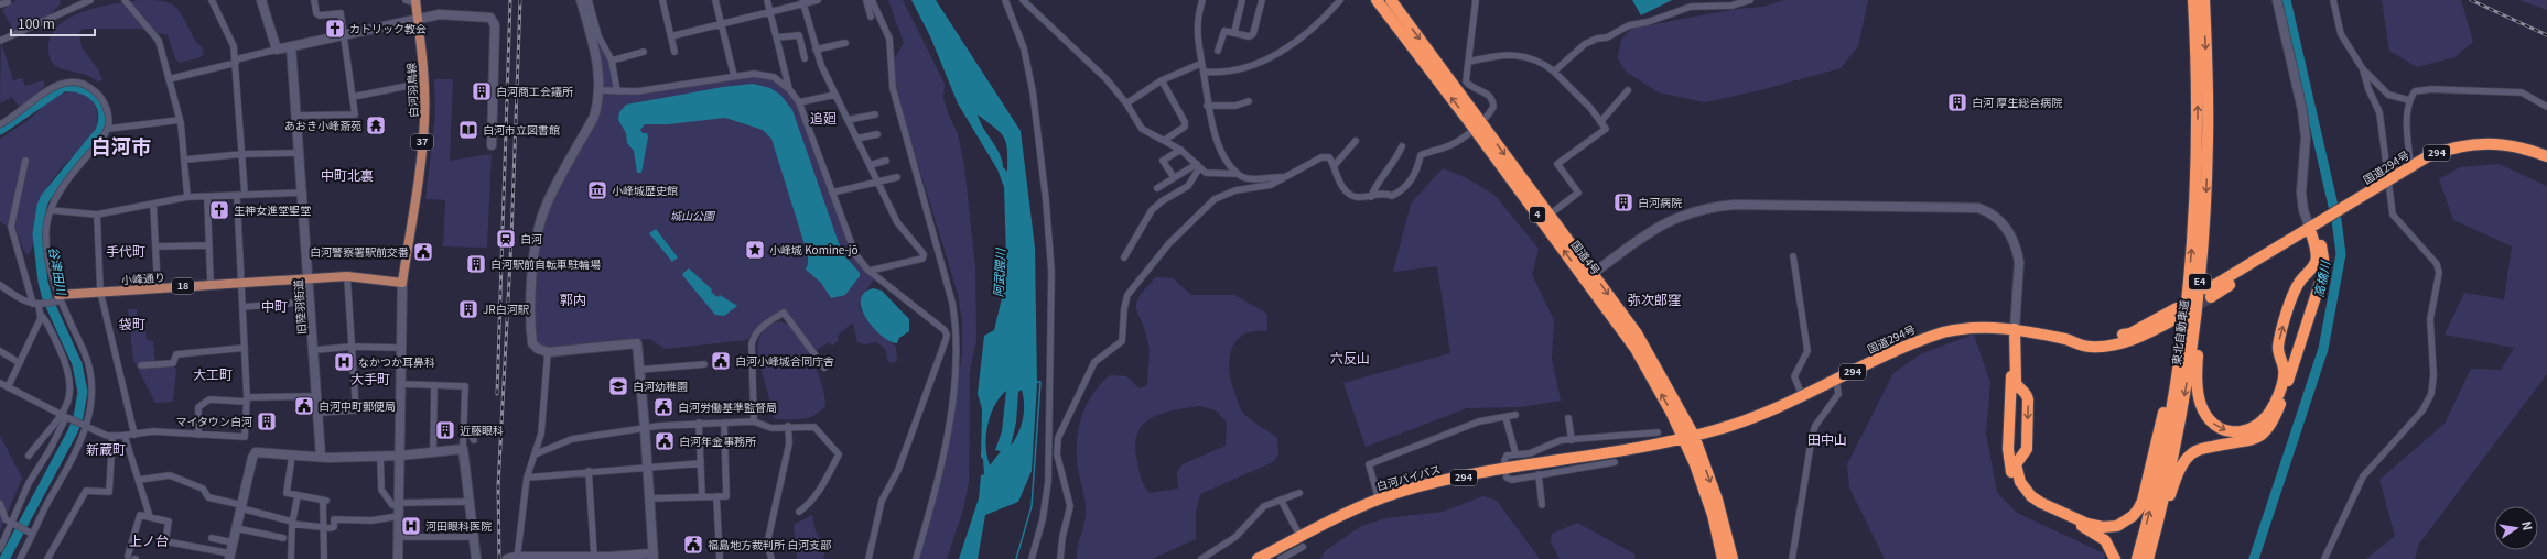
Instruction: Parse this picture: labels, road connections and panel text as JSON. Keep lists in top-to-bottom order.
{
  "streets": {
    "highway": [
      "294",
      "国道294号",
      "4",
      "国道4号",
      "E4",
      "東北自動車道",
      "白河バイパス"
    ],
    "main road": [
      "白河羽鳥線",
      "37",
      "小峰通り",
      "18"
    ],
    "street": ["旧陸羽街道"]
  },
  "crossings": [
    ["白河羽鳥線", "18"],
    ["国道294号", "国道4号"],
    ["国道294号", "白河バイパス"],
    ["国道4号", "白河バイパス"],
    ["小峰通り", "18"],
    ["小峰通り", "旧陸羽街道"],
    ["18", "旧陸羽街道"]
  ],
  "districts": [
    "追廻",
    "白河市",
    "中町北裏",
    "手代町",
    "郭内",
    "弥次郎窪",
    "中町",
    "袋町",
    "六反山",
    "大工町",
    "大手町",
    "田中山",
    "新蔵町",
    "上ノ台"
  ],
  "water": ["谷津田川", "阿武隈川", "高橋川"],
  "parks": ["城山公園"],
  "places": {
    "church": ["カトリック教会", "生神女進堂聖堂"],
    "building": [
      "白河商工会議所",
      "白河 厚生総合病院",
      "白河病院",
      "白河駅前自転車駐輪場",
      "JR白河駅",
      "マイタウン白河",
      "近藤眼科"
    ],
    "temple": ["あおき小峰斎苑"],
    "library": ["白河市立図書館"],
    "museum": ["小峰城歴史館"],
    "station": ["白河"],
    "place": ["小峰城 Komine-jō"],
    "public building": [
      "白河警察署駅前交番",
      "白河小峰城合同庁舎",
      "白河中町郵便局",
      "白河労働基準監督局",
      "白河年金事務所",
      "福島地方裁判所 白河支部"
    ],
    "hospital": ["なかつか耳鼻科", "河田眼科医院"],
    "school or university": ["白河幼稚園"]
  },
  "scale_bar": "100 m",
  "north": "right"
}
